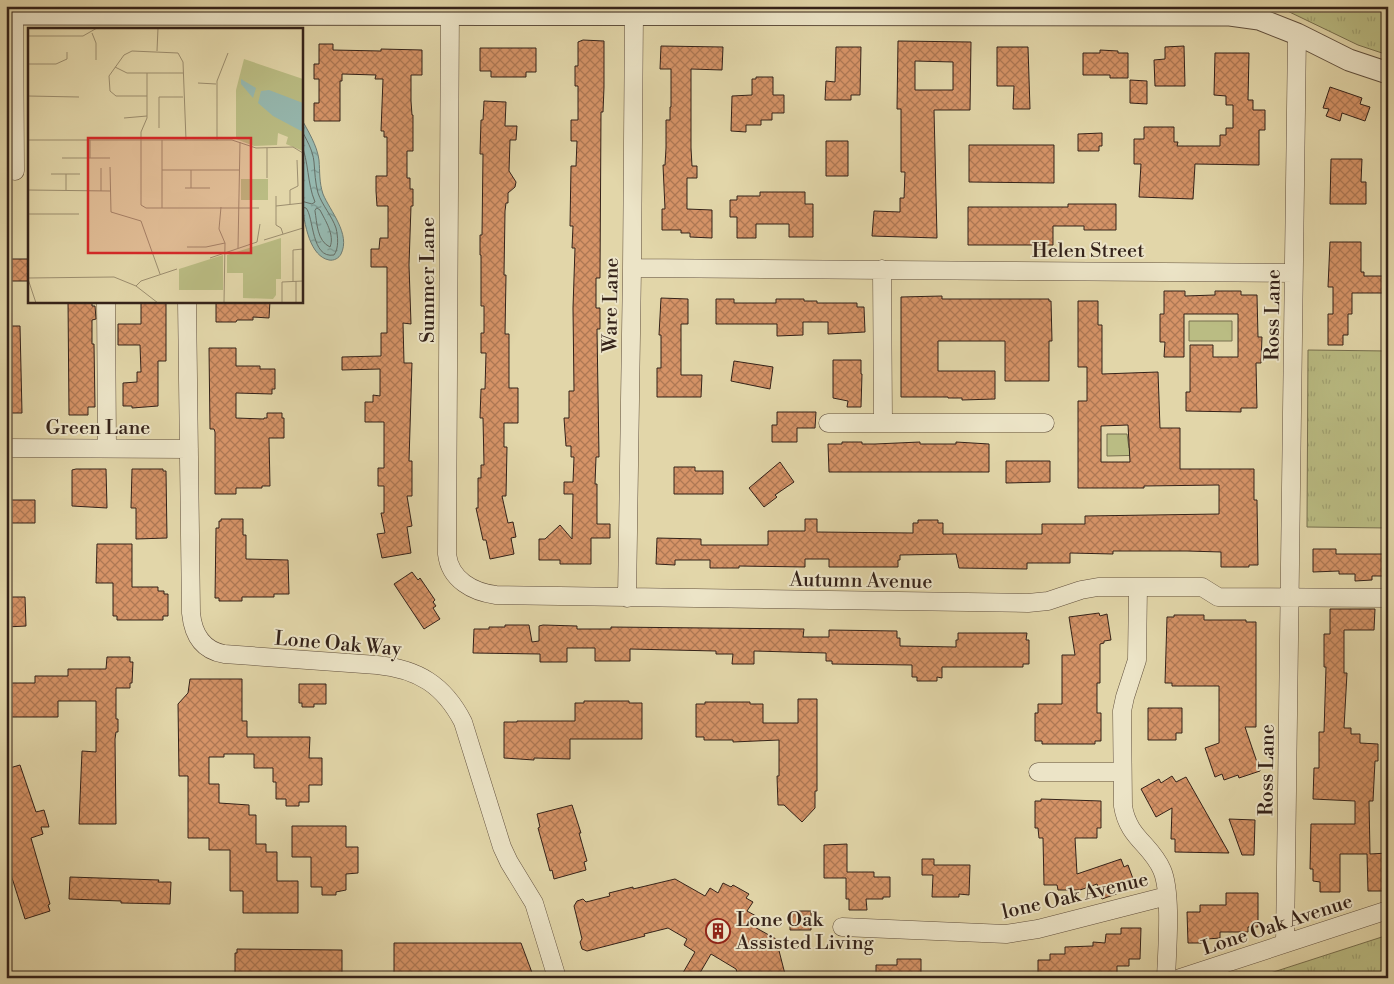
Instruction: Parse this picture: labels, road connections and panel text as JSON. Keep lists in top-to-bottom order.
{
  "streets": {
    "street": [
      "Helen Street",
      "Summer Lane",
      "Ware Lane",
      "Ross Lane",
      "Green Lane",
      "Autumn Avenue",
      "Lone Oak Way",
      "lone Oak Avenue",
      "Lone Oak Avenue"
    ]
  },
  "crossings": [
    ["Helen Street", "Ware Lane"],
    ["Helen Street", "Ross Lane"],
    ["Summer Lane", "Autumn Avenue"],
    ["Ware Lane", "Autumn Avenue"],
    ["Ross Lane", "Autumn Avenue"],
    ["Ross Lane", "Lone Oak Avenue"],
    ["Green Lane", "Lone Oak Way"]
  ],
  "places": {
    "building": ["Lone Oak Assisted Living"]
  }
}
